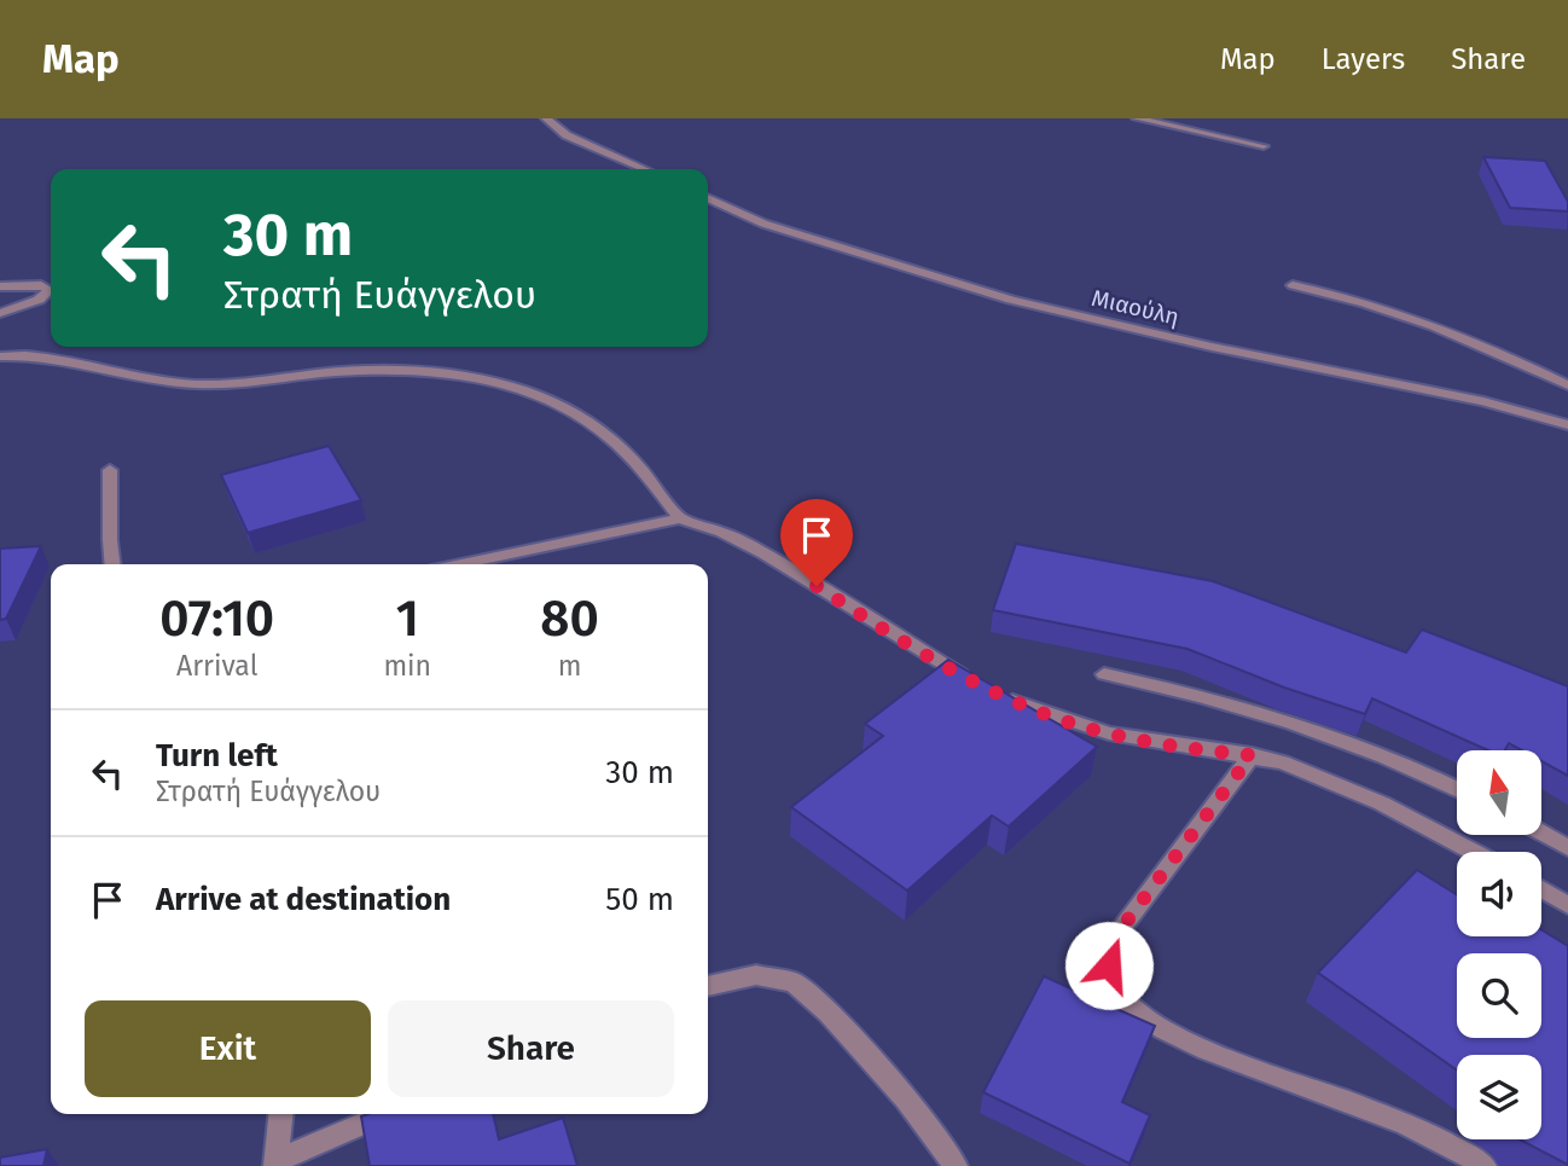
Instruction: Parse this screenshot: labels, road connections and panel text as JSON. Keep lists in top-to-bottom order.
{
  "streets": {
    "street": ["Μιαούλη"]
  },
  "north": "top",
  "page": {
    "header": "Map",
    "nav": ["Map", "Layers", "Share"],
    "turn": ["30 m", "Στρατή Ευάγγελου"],
    "eta": [
      "07:10",
      "Arrival",
      "1",
      "min",
      "80",
      "m"
    ],
    "list": [
      {
        "name": "Turn left",
        "note": "Στρατή Ευάγγελου",
        "value": "30 m"
      },
      {
        "name": "Arrive at destination",
        "value": "50 m"
      }
    ],
    "buttons": ["Exit", "Share"]
  }
}
